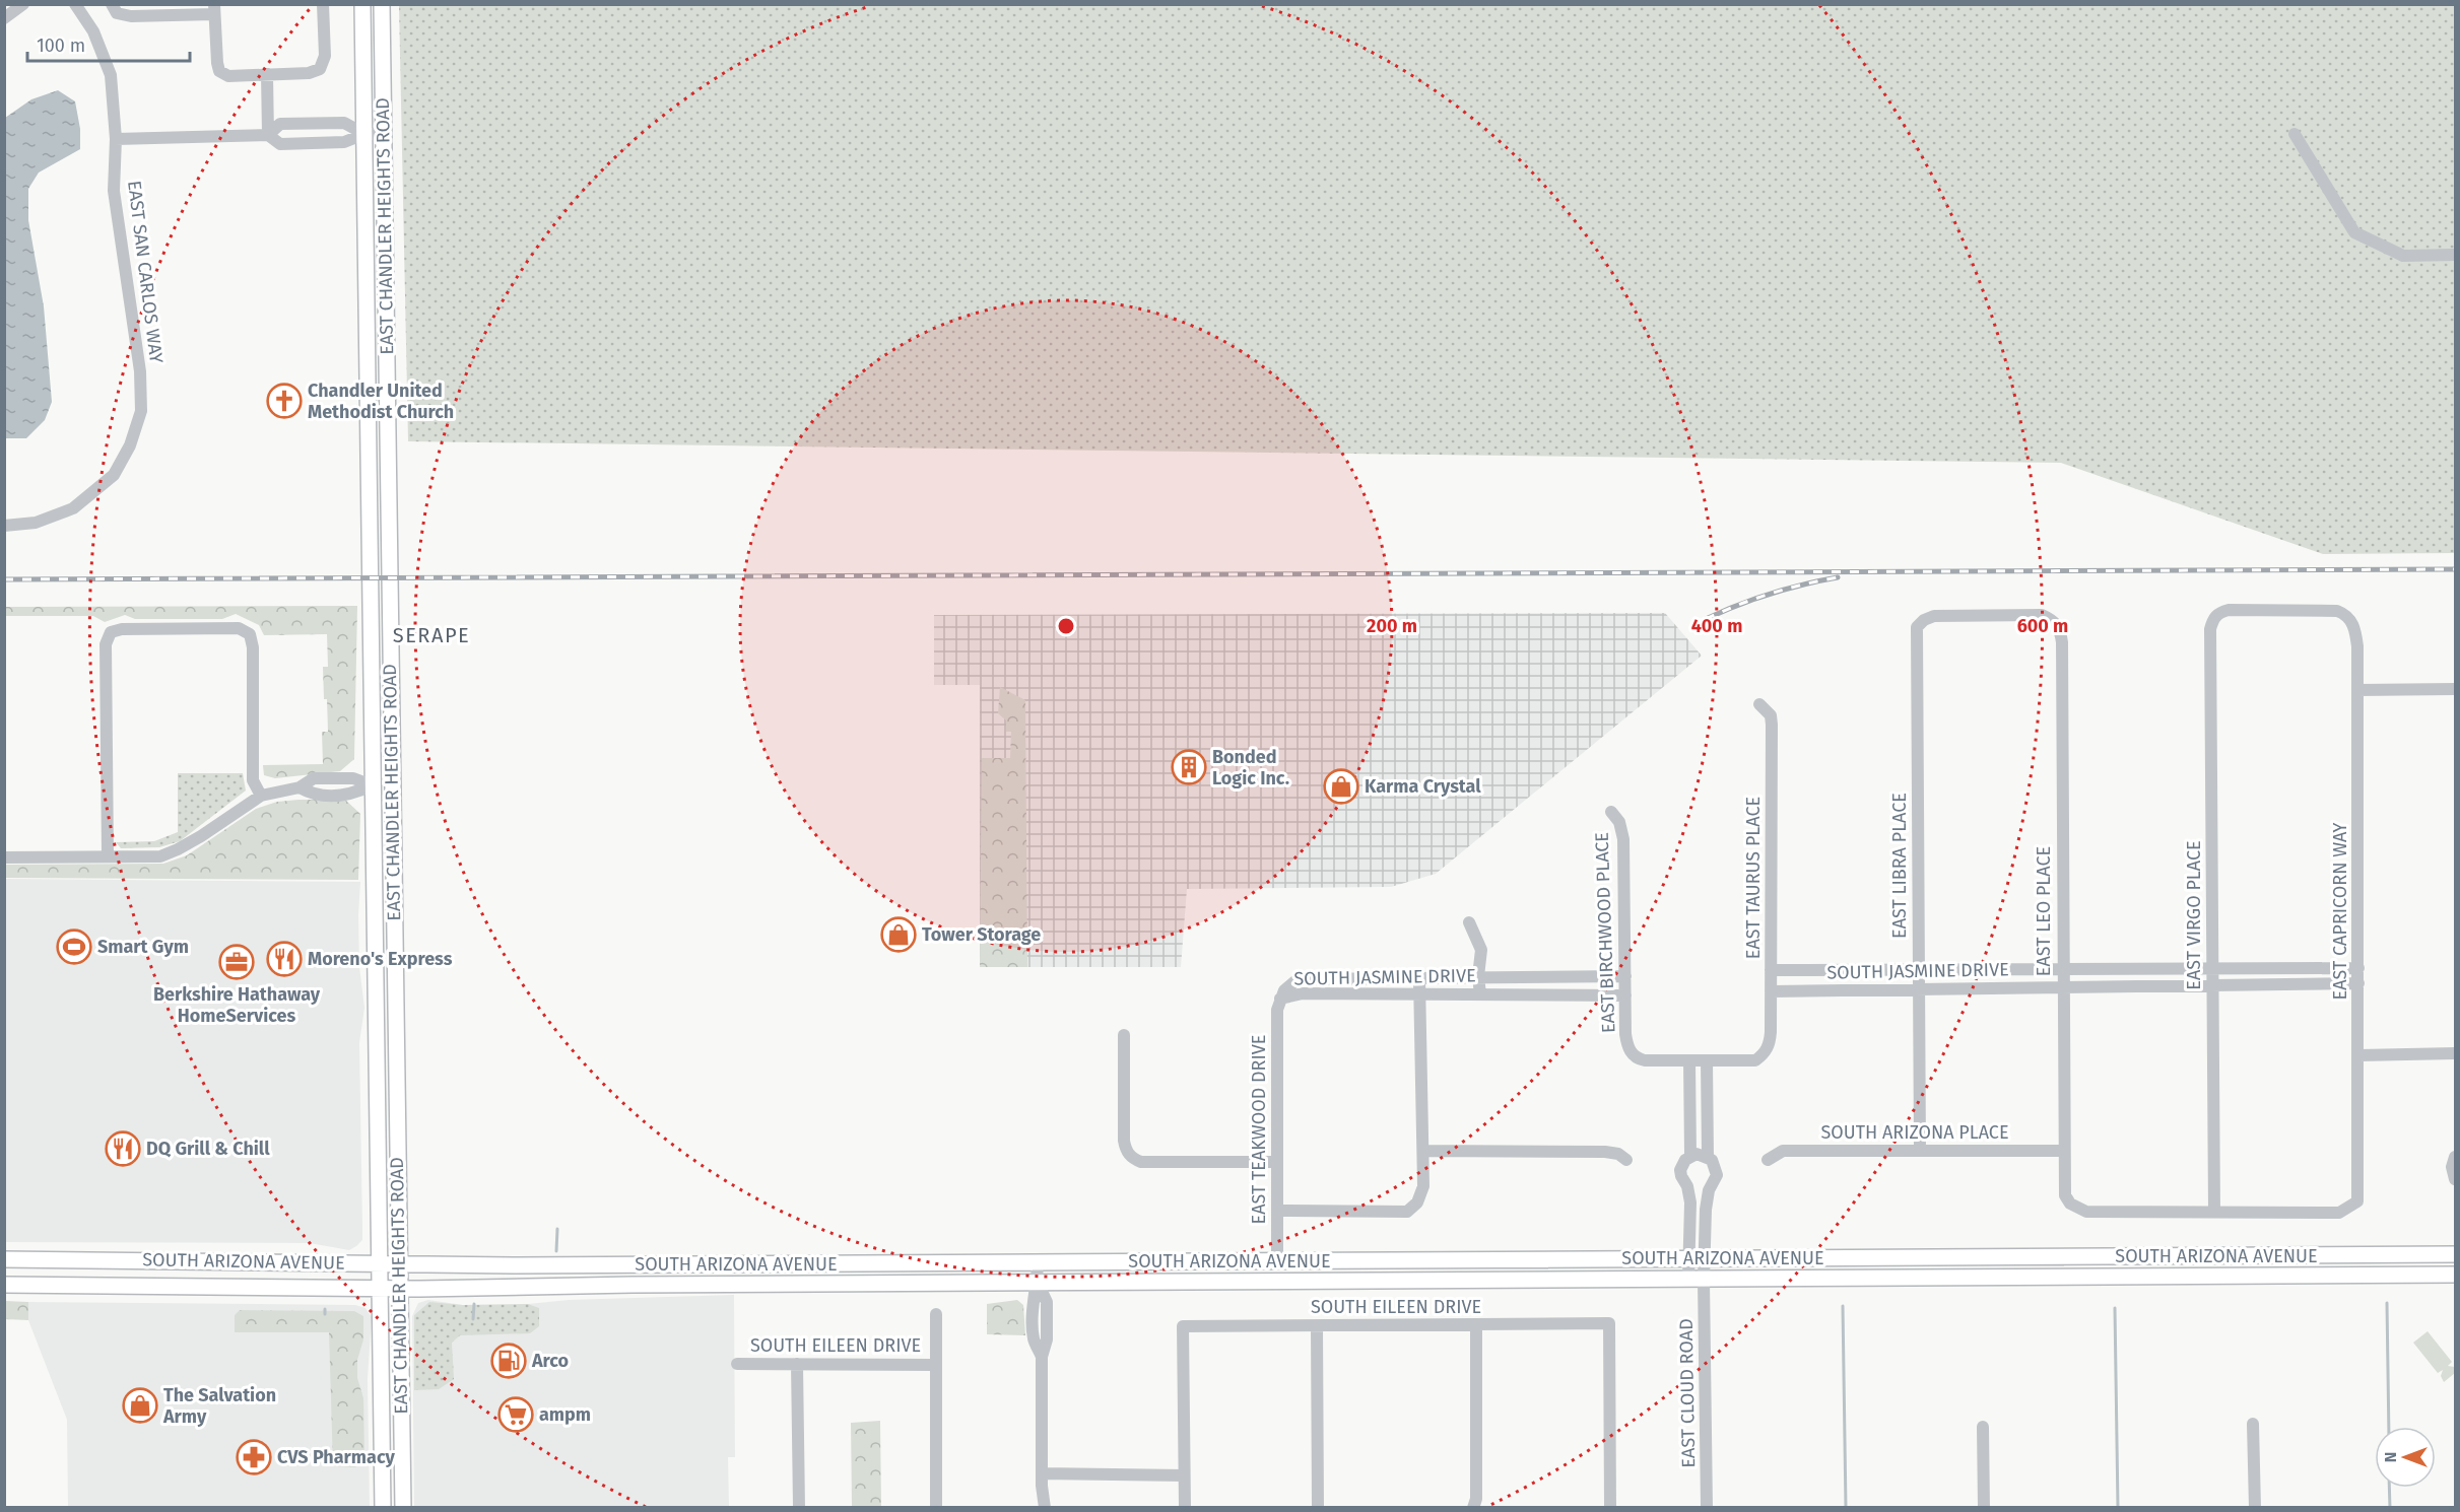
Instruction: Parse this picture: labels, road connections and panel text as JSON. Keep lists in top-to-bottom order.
{
  "streets": {
    "main road": ["EAST CHANDLER HEIGHTS ROAD", "SOUTH ARIZONA AVENUE"],
    "street": [
      "EAST SAN CARLOS WAY",
      "EAST LIBRA PLACE",
      "EAST TAURUS PLACE",
      "EAST LEO PLACE",
      "EAST CAPRICORN WAY",
      "EAST VIRGO PLACE",
      "EAST BIRCHWOOD PLACE",
      "SOUTH JASMINE DRIVE",
      "EAST TEAKWOOD DRIVE",
      "SOUTH ARIZONA PLACE",
      "SOUTH EILEEN DRIVE",
      "EAST CLOUD ROAD"
    ]
  },
  "crossings": [
    ["EAST CHANDLER HEIGHTS ROAD", "SOUTH ARIZONA AVENUE"],
    ["EAST LIBRA PLACE", "EAST LEO PLACE"],
    ["EAST LIBRA PLACE", "SOUTH JASMINE DRIVE"],
    ["EAST LIBRA PLACE", "SOUTH ARIZONA PLACE"],
    ["EAST TAURUS PLACE", "SOUTH JASMINE DRIVE"],
    ["EAST LEO PLACE", "EAST CAPRICORN WAY"],
    ["EAST LEO PLACE", "EAST VIRGO PLACE"],
    ["EAST LEO PLACE", "SOUTH JASMINE DRIVE"],
    ["EAST LEO PLACE", "SOUTH ARIZONA PLACE"],
    ["EAST CAPRICORN WAY", "EAST VIRGO PLACE"],
    ["EAST CAPRICORN WAY", "SOUTH JASMINE DRIVE"],
    ["EAST VIRGO PLACE", "SOUTH JASMINE DRIVE"],
    ["EAST BIRCHWOOD PLACE", "SOUTH JASMINE DRIVE"],
    ["SOUTH JASMINE DRIVE", "EAST TEAKWOOD DRIVE"],
    ["EAST TEAKWOOD DRIVE", "SOUTH ARIZONA AVENUE"],
    ["SOUTH ARIZONA AVENUE", "EAST CLOUD ROAD"]
  ],
  "districts": ["SERAPE"],
  "places": {
    "church": ["Chandler United Methodist Church"],
    "building": ["Bonded Logic Inc."],
    "shop": ["Karma Crystal", "Tower Storage", "The Salvation Army"],
    "sports": ["Smart Gym"],
    "restaurant": ["Moreno's Express", "DQ Grill & Chill"],
    "office": ["Berkshire Hathaway HomeServices"],
    "fuel station": ["Arco"],
    "supermarket": ["ampm"],
    "pharmacy": ["CVS Pharmacy"]
  },
  "scale_bar": "100 m",
  "north": "left",
  "rings": ["200 m", "400 m", "600 m"]
}
